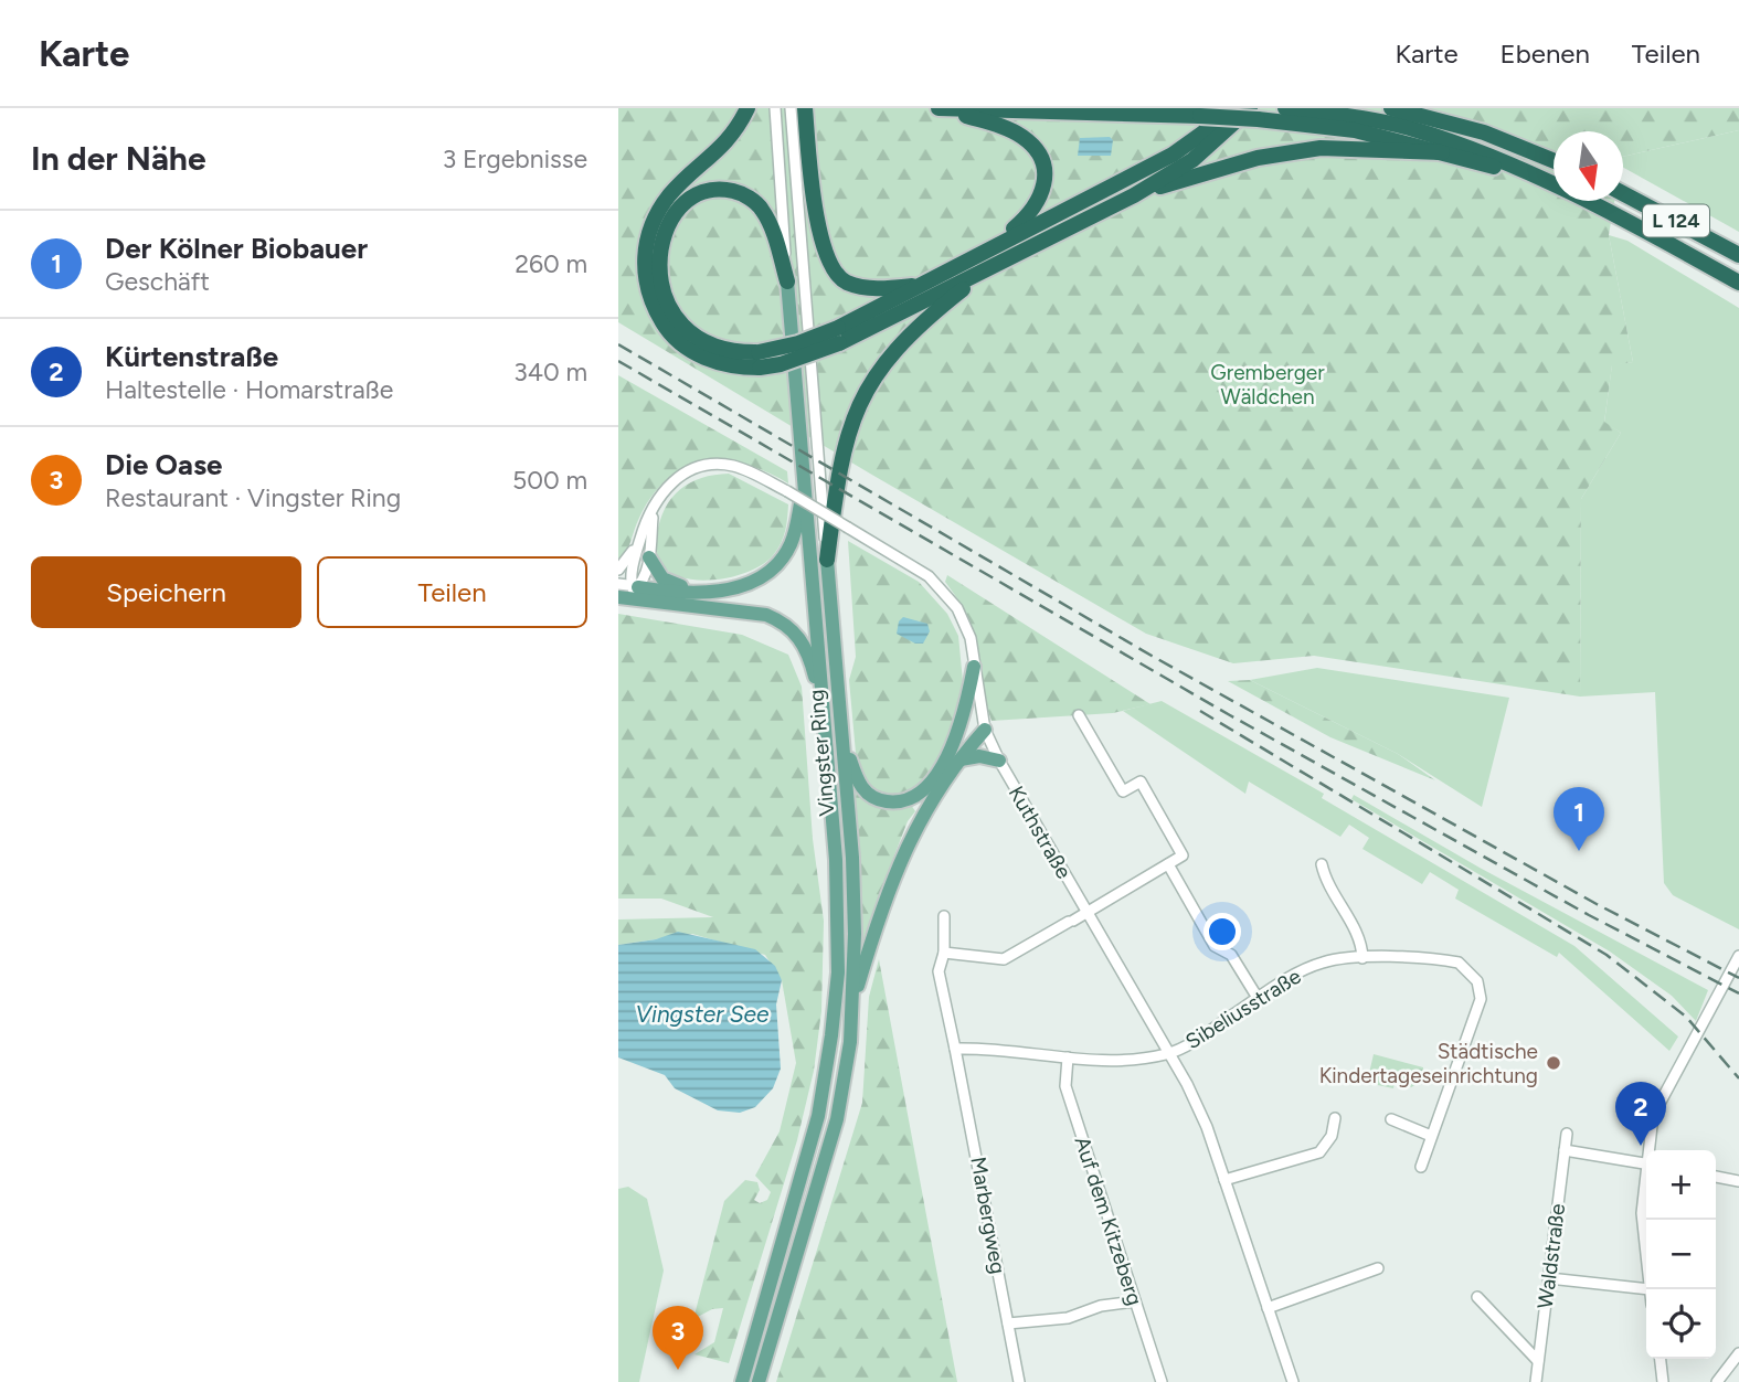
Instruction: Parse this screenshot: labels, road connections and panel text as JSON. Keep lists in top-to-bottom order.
{
  "streets": {
    "highway": ["L 124"],
    "main road": ["Vingster Ring"],
    "street": [
      "Kuthstraße",
      "Sibeliusstraße",
      "Marbergweg",
      "Auf dem Kitzeberg",
      "Waldstraße"
    ]
  },
  "crossings": [
    ["Kuthstraße", "Sibeliusstraße"]
  ],
  "water": ["Vingster See"],
  "parks": ["Gremberger Wäldchen"],
  "places": ["Städtische Kindertageseinrichtung"],
  "north": "bottom",
  "page": {
    "header": "Karte",
    "nav": ["Karte", "Ebenen", "Teilen"],
    "heading": ["In der Nähe", "3 Ergebnisse"],
    "list": [
      {
        "mark": "1",
        "name": "Der Kölner Biobauer",
        "note": "Geschäft",
        "value": "260 m"
      },
      {
        "mark": "2",
        "name": "Kürtenstraße",
        "note": "Haltestelle · Homarstraße",
        "value": "340 m"
      },
      {
        "mark": "3",
        "name": "Die Oase",
        "note": "Restaurant · Vingster Ring",
        "value": "500 m"
      }
    ],
    "buttons": ["Speichern", "Teilen"],
    "pins": ["1", "2", "3"],
    "map_buttons": ["+", "−"]
  }
}
